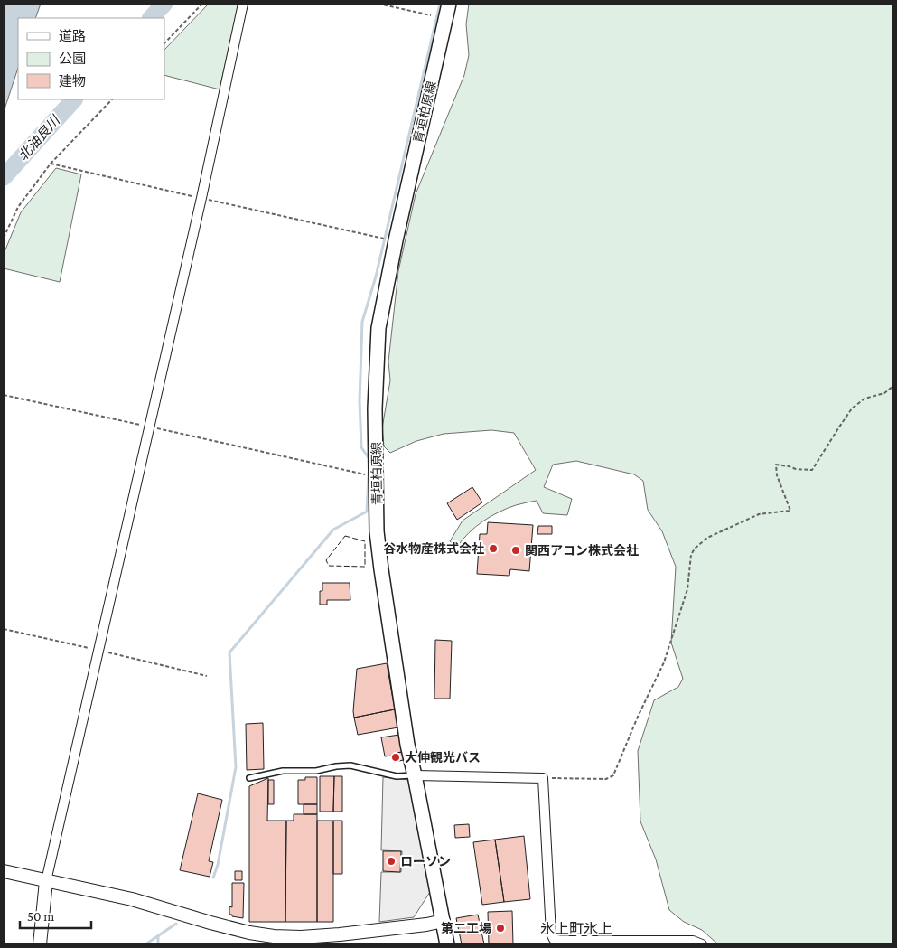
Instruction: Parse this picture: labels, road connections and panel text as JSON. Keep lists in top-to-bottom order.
{
  "streets": {
    "main road": ["青垣柏原線"]
  },
  "districts": ["氷上町氷上"],
  "water": ["北油良川"],
  "places": [
    "谷水物産株式会社",
    "関西アコン株式会社",
    "大伸観光バス",
    "ローソン",
    "第二工場"
  ],
  "legend": ["道路", "公園", "建物"],
  "scale_bar": "50 m"
}
